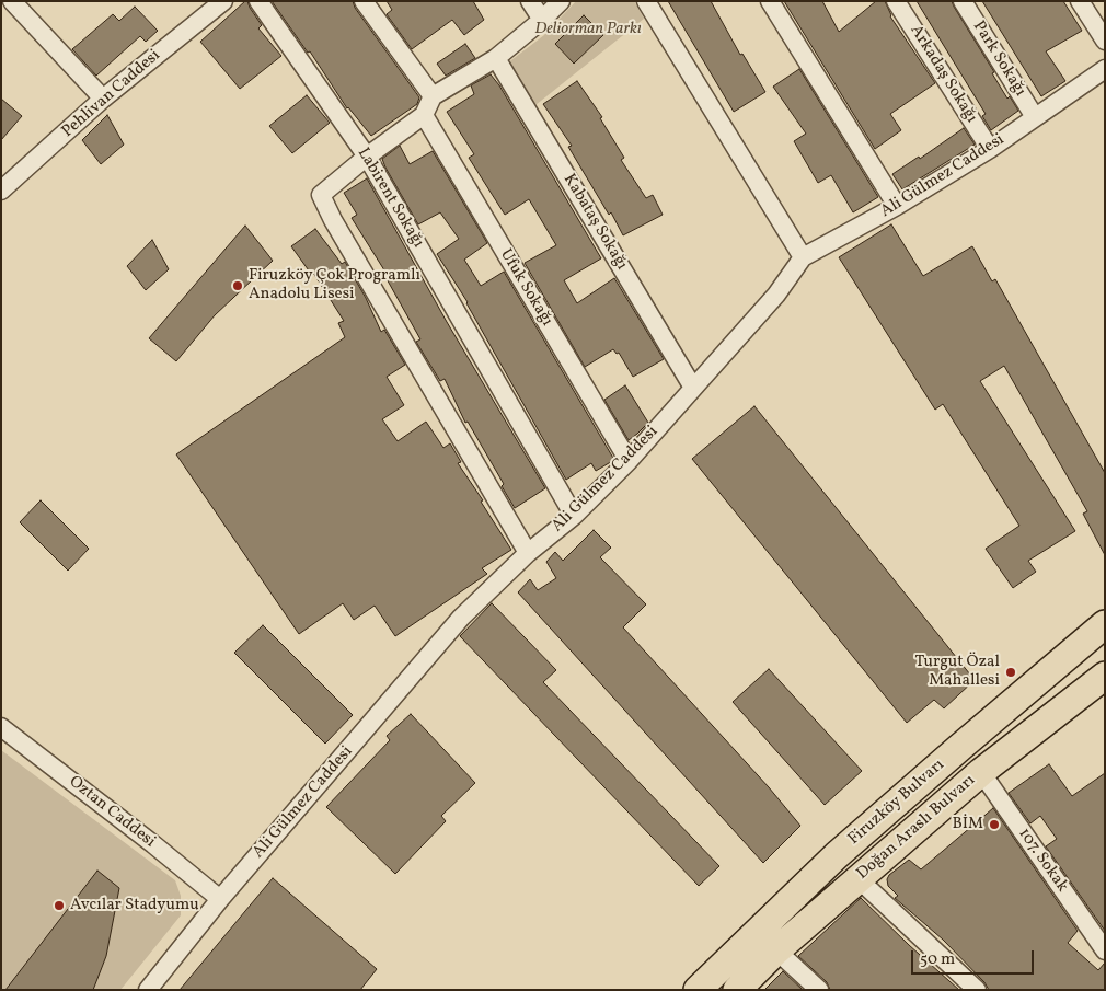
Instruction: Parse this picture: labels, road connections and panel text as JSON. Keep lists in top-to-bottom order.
{
  "streets": {
    "main road": ["Firuzköy Bulvarı", "Doğan Araslı Bulvarı"],
    "street": [
      "Park Sokağı",
      "Arkadaş Sokağı",
      "Pehlivan Caddesi",
      "Ali Gülmez Caddesi",
      "Labirent Sokağı",
      "Kabataş Sokağı",
      "Ufuk Sokağı",
      "Oztan Caddesi",
      "107. Sokak"
    ]
  },
  "crossings": [
    ["Park Sokağı", "Ali Gülmez Caddesi"],
    ["Arkadaş Sokağı", "Ali Gülmez Caddesi"],
    ["Ali Gülmez Caddesi", "Labirent Sokağı"],
    ["Ali Gülmez Caddesi", "Kabataş Sokağı"],
    ["Ali Gülmez Caddesi", "Ufuk Sokağı"],
    ["Ali Gülmez Caddesi", "Oztan Caddesi"],
    ["Doğan Araslı Bulvarı", "107. Sokak"]
  ],
  "parks": ["Deliorman Parkı"],
  "places": [
    "Firuzköy Çok Programlı Anadolu Lisesi",
    "Turgut Özal Mahallesi",
    "BİM",
    "Avcılar Stadyumu"
  ],
  "scale_bar": "50 m"
}
